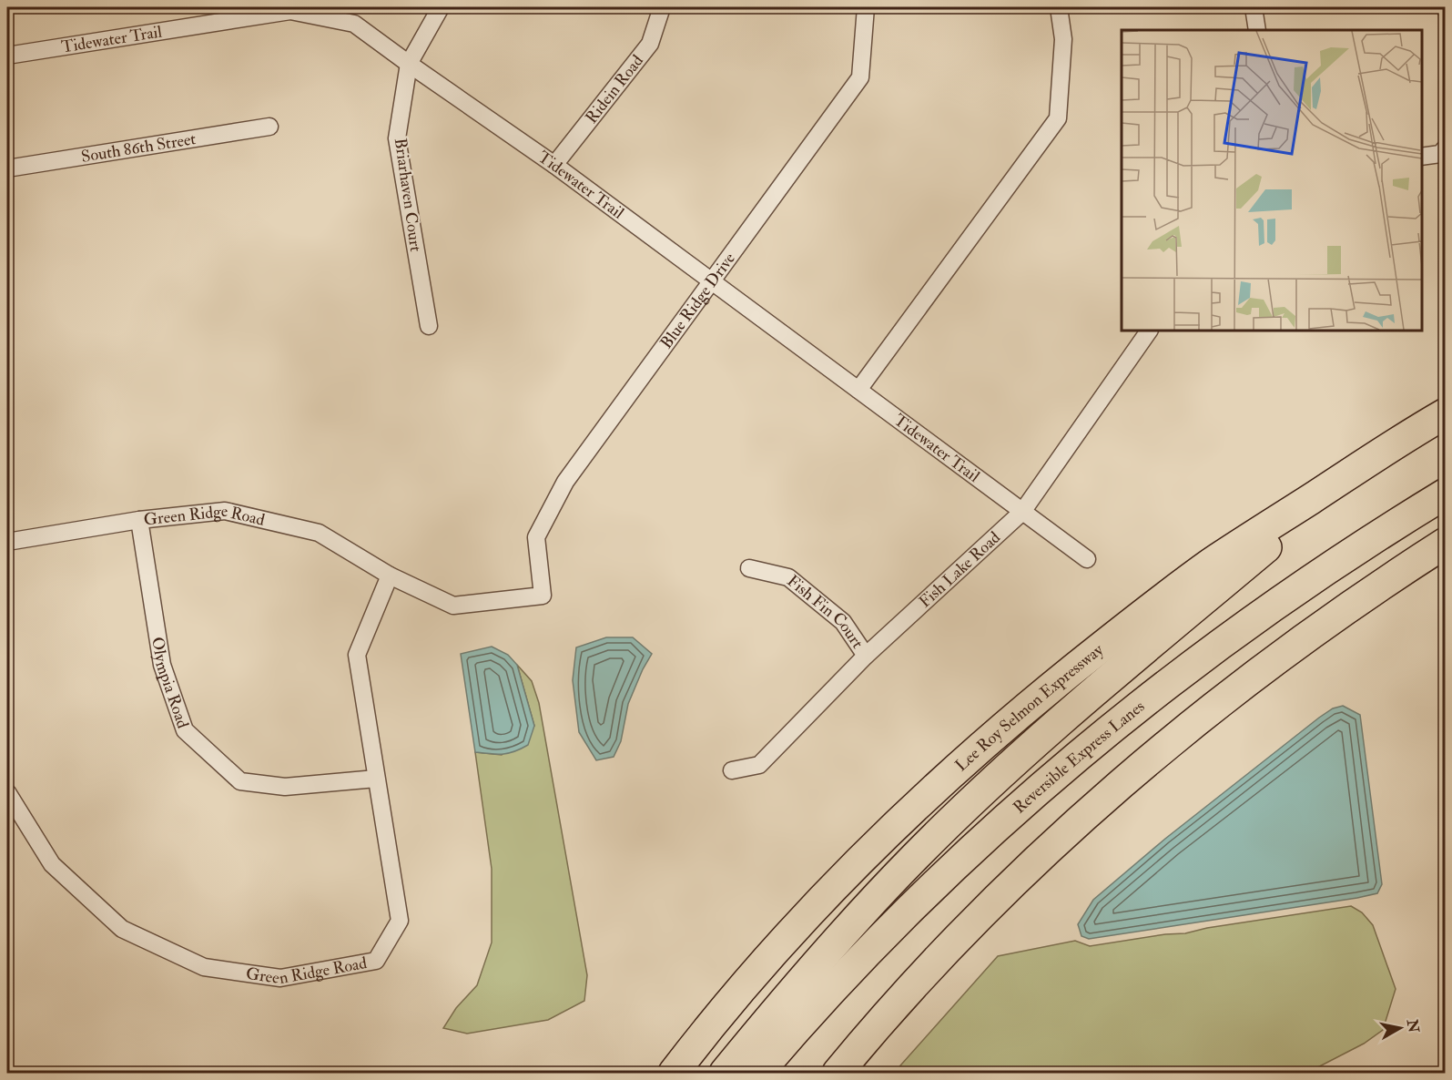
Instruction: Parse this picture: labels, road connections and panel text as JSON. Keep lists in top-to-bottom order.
{
  "streets": {
    "highway": ["Lee Roy Selmon Expressway", "Reversible Express Lanes"],
    "street": [
      "Tidewater Trail",
      "Ridein Road",
      "South 86th Street",
      "Briarhaven Court",
      "Blue Ridge Drive",
      "Green Ridge Road",
      "Fish Lake Road",
      "Fish Fin Court",
      "Olympia Road"
    ]
  },
  "crossings": [
    ["Tidewater Trail", "Ridein Road"],
    ["Tidewater Trail", "Briarhaven Court"],
    ["Tidewater Trail", "Blue Ridge Drive"],
    ["Tidewater Trail", "Fish Lake Road"],
    ["Blue Ridge Drive", "Green Ridge Road"],
    ["Green Ridge Road", "Olympia Road"],
    ["Fish Lake Road", "Fish Fin Court"]
  ],
  "north": "right"
}
